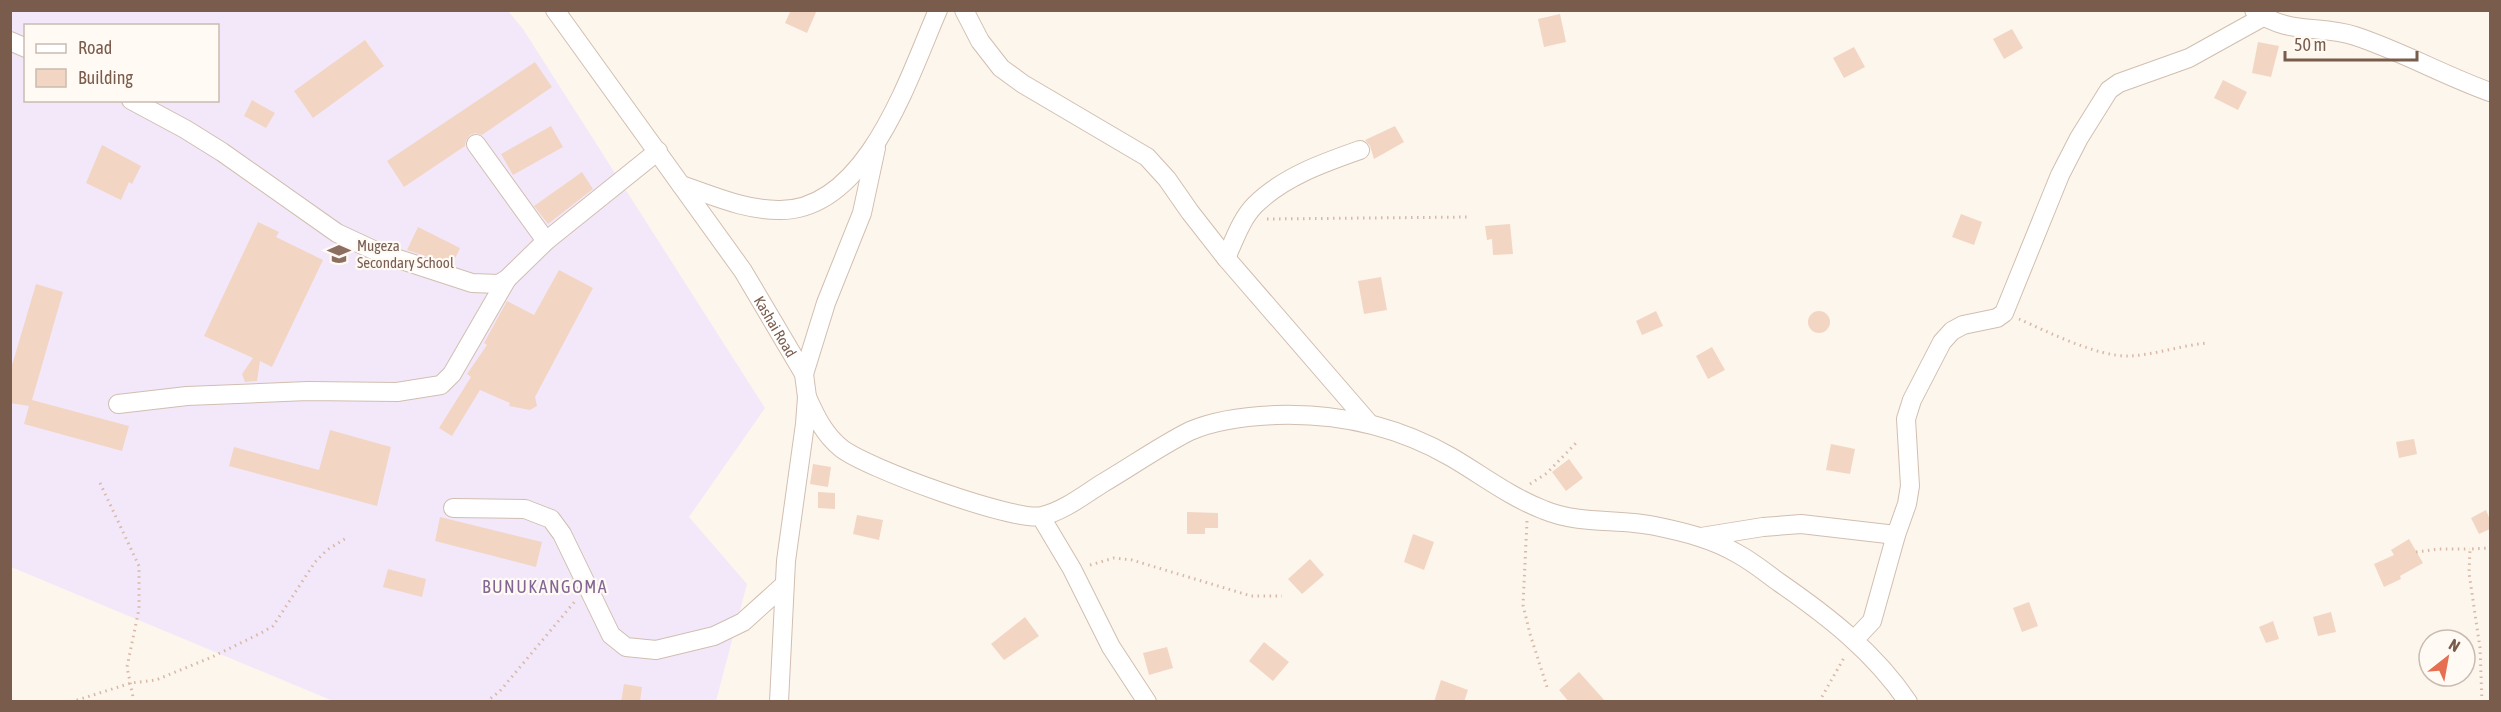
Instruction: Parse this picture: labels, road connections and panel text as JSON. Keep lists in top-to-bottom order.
{
  "streets": {
    "street": ["Kashai Road"]
  },
  "districts": ["BUNUKANGOMA"],
  "places": {
    "school or university": ["Mugeza Secondary School"]
  },
  "legend": ["Road", "Building"],
  "scale_bar": "50 m",
  "north": "top right"
}
